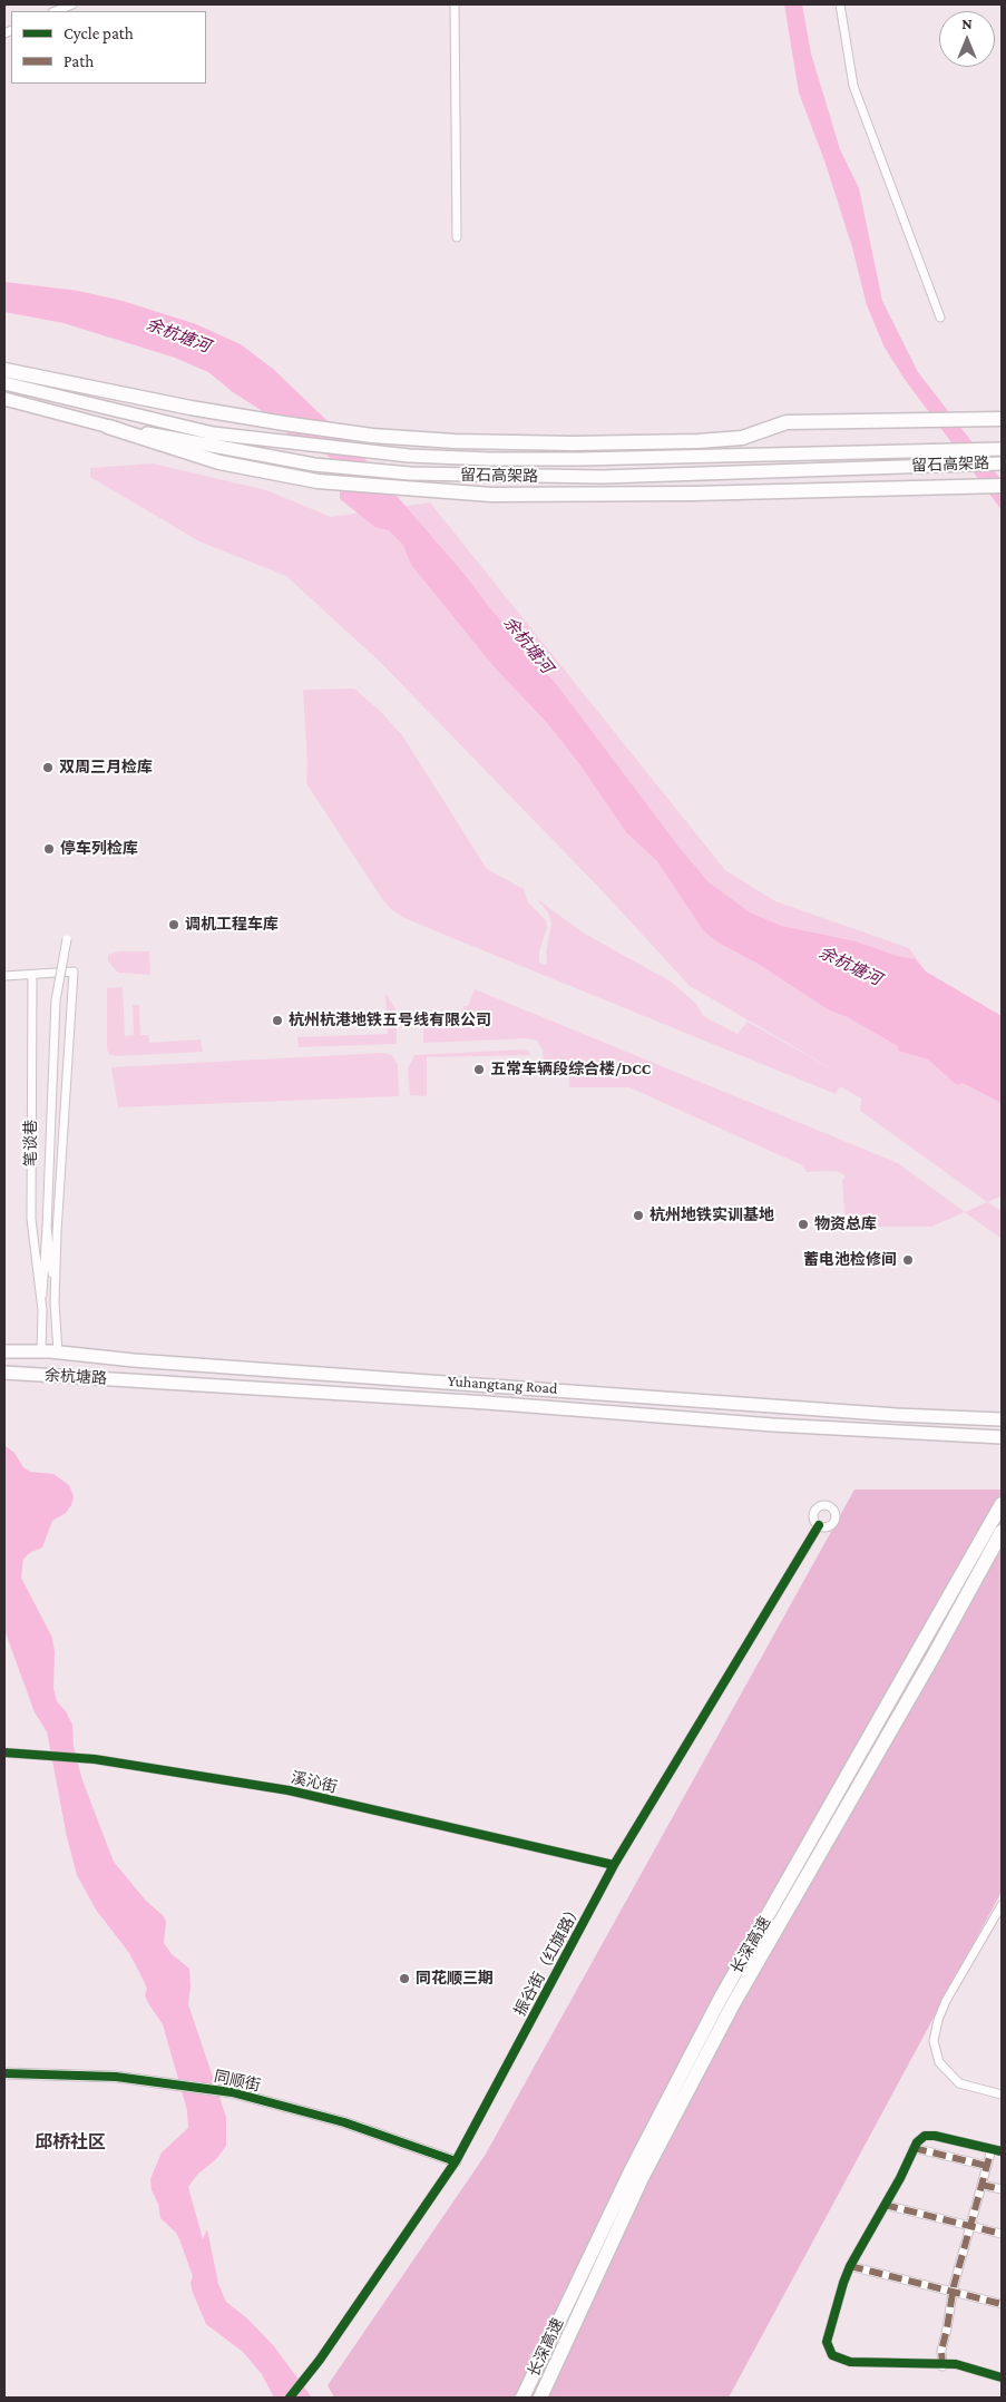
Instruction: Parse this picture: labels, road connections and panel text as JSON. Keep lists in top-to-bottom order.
{
  "streets": {
    "highway": ["长深高速"],
    "main road": ["留石高架路", "Yuhangtang Road"],
    "street": [
      "笔谈巷",
      "溪沁街",
      "振谷街（红旗路）",
      "同顺街"
    ]
  },
  "crossings": [
    ["笔谈巷", "Yuhangtang Road"],
    ["溪沁街", "振谷街（红旗路）"],
    ["振谷街（红旗路）", "同顺街"]
  ],
  "districts": ["邱桥社区"],
  "water": ["余杭塘河"],
  "places": [
    "双周三月检库",
    "停车列检库",
    "调机工程车库",
    "杭州杭港地铁五号线有限公司",
    "五常车辆段综合楼/DCC",
    "杭州地铁实训基地",
    "物资总库",
    "蓄电池检修间",
    "同花顺三期"
  ],
  "legend": ["Cycle path", "Path"],
  "north": "top"
}
